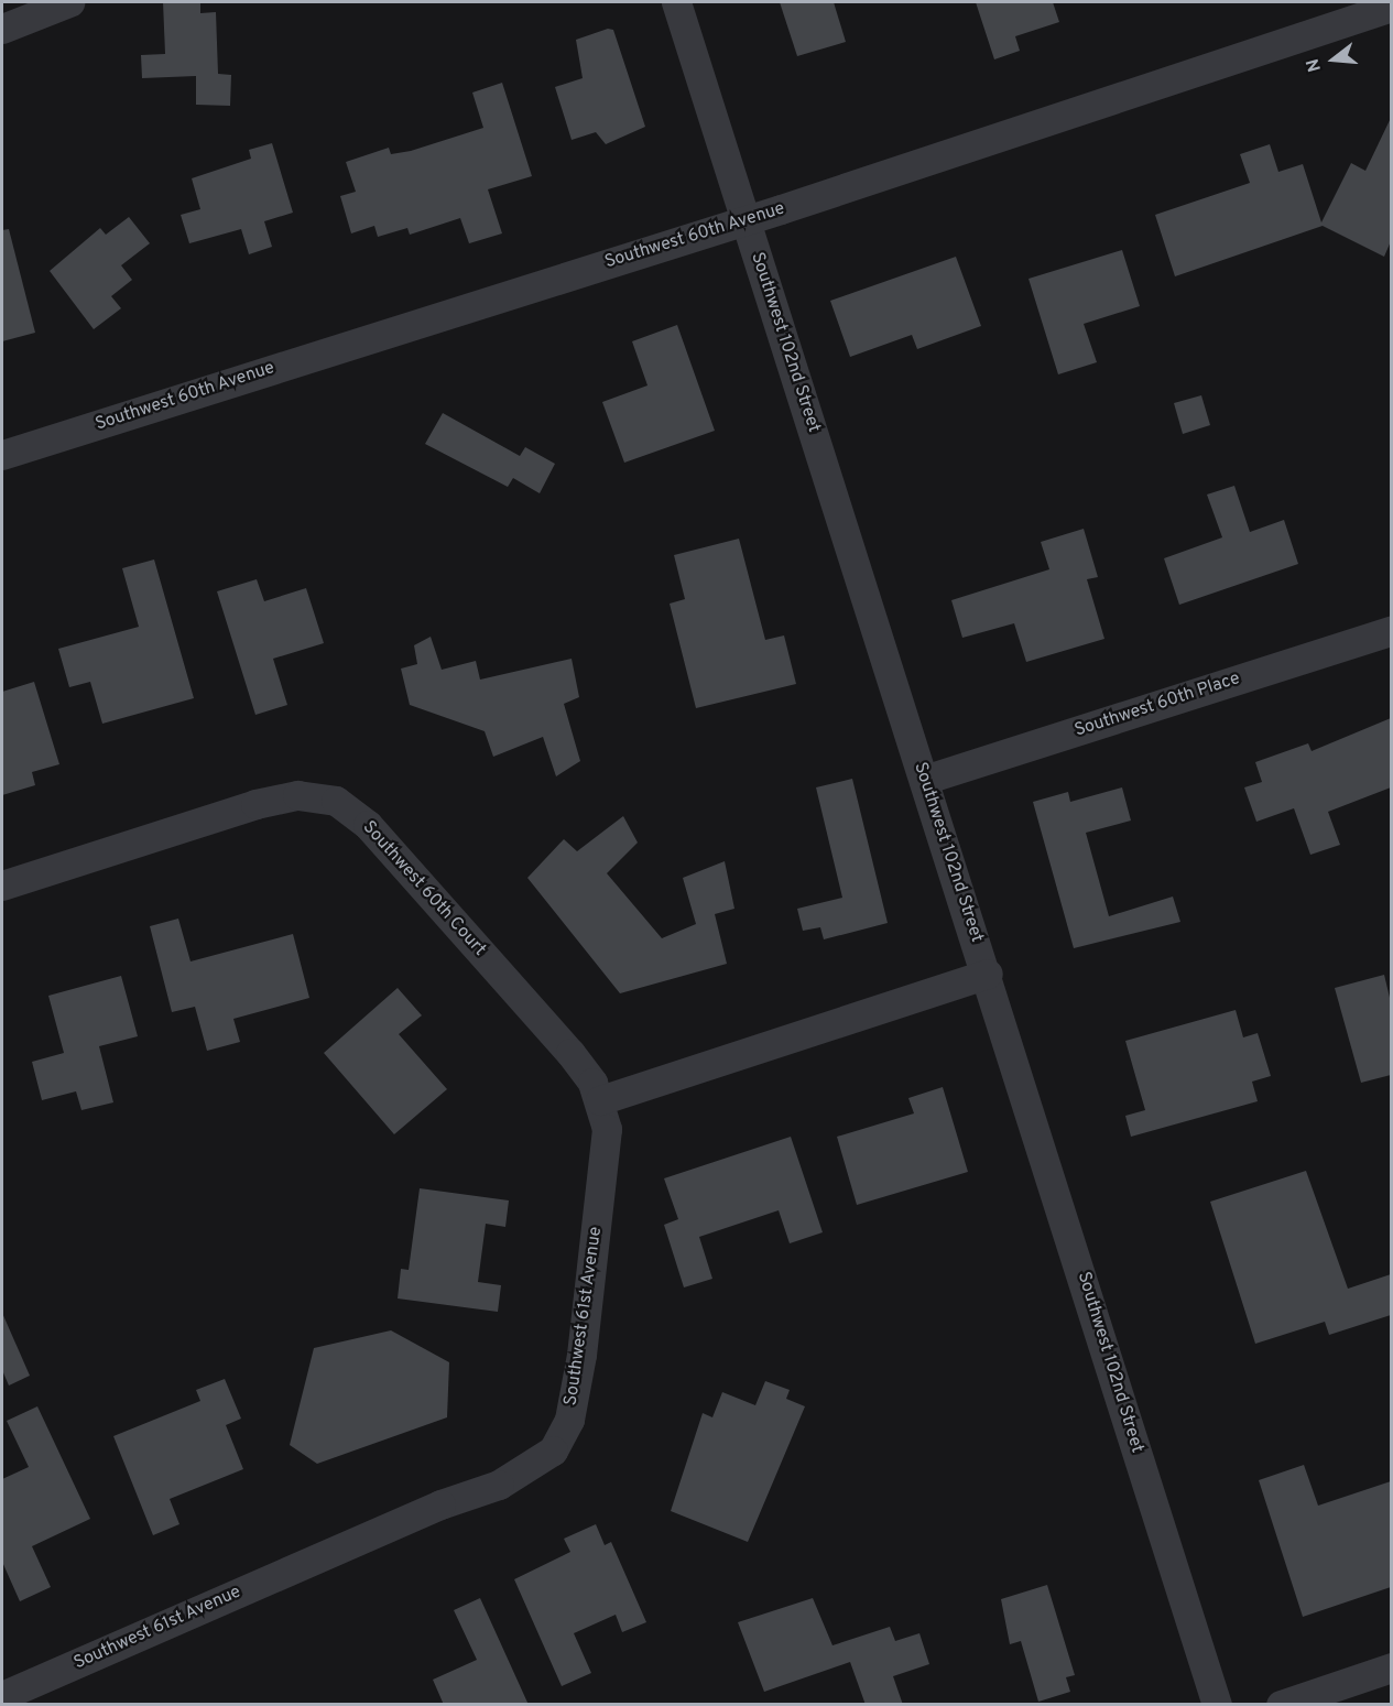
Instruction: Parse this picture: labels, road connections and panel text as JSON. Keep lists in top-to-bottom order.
{
  "streets": {
    "street": [
      "Southwest 60th Avenue",
      "Southwest 102nd Street",
      "Southwest 60th Place",
      "Southwest 60th Court",
      "Southwest 61st Avenue"
    ]
  },
  "crossings": [
    ["Southwest 60th Avenue", "Southwest 102nd Street"],
    ["Southwest 102nd Street", "Southwest 60th Place"],
    ["Southwest 60th Court", "Southwest 61st Avenue"]
  ],
  "north": "left"
}
